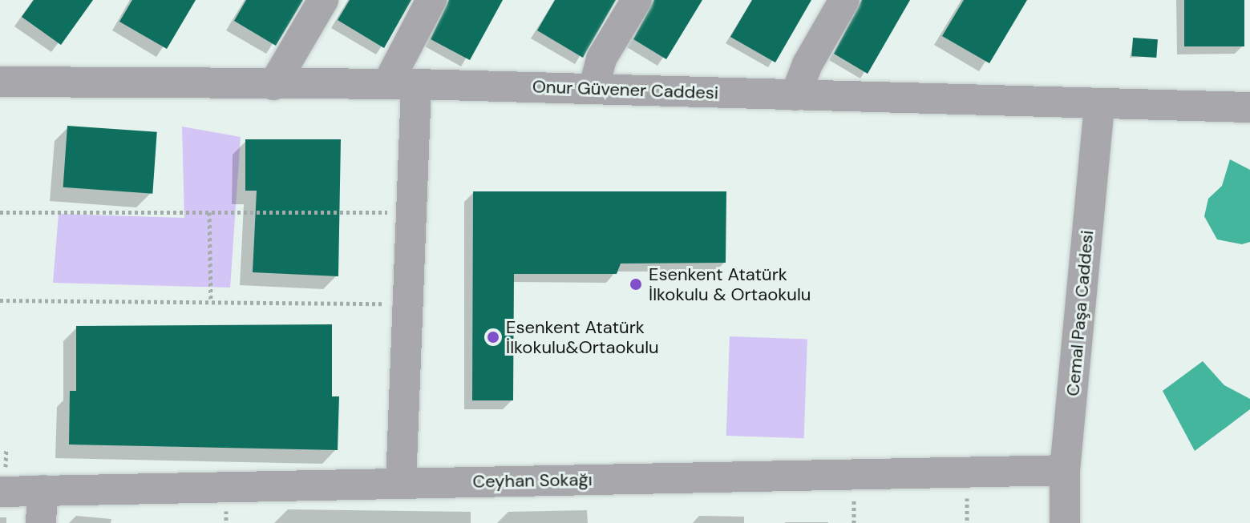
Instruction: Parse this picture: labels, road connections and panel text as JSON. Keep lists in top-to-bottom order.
{
  "streets": {
    "street": ["Onur Güvener Caddesi", "Cemal Paşa Caddesi", "Ceyhan Sokağı"]
  },
  "crossings": [
    ["Onur Güvener Caddesi", "Cemal Paşa Caddesi"],
    ["Cemal Paşa Caddesi", "Ceyhan Sokağı"]
  ],
  "places": ["Esenkent Atatürk İlkokulu & Ortaokulu", "Esenkent Atatürk İlkokulu&Ortaokulu"]
}
